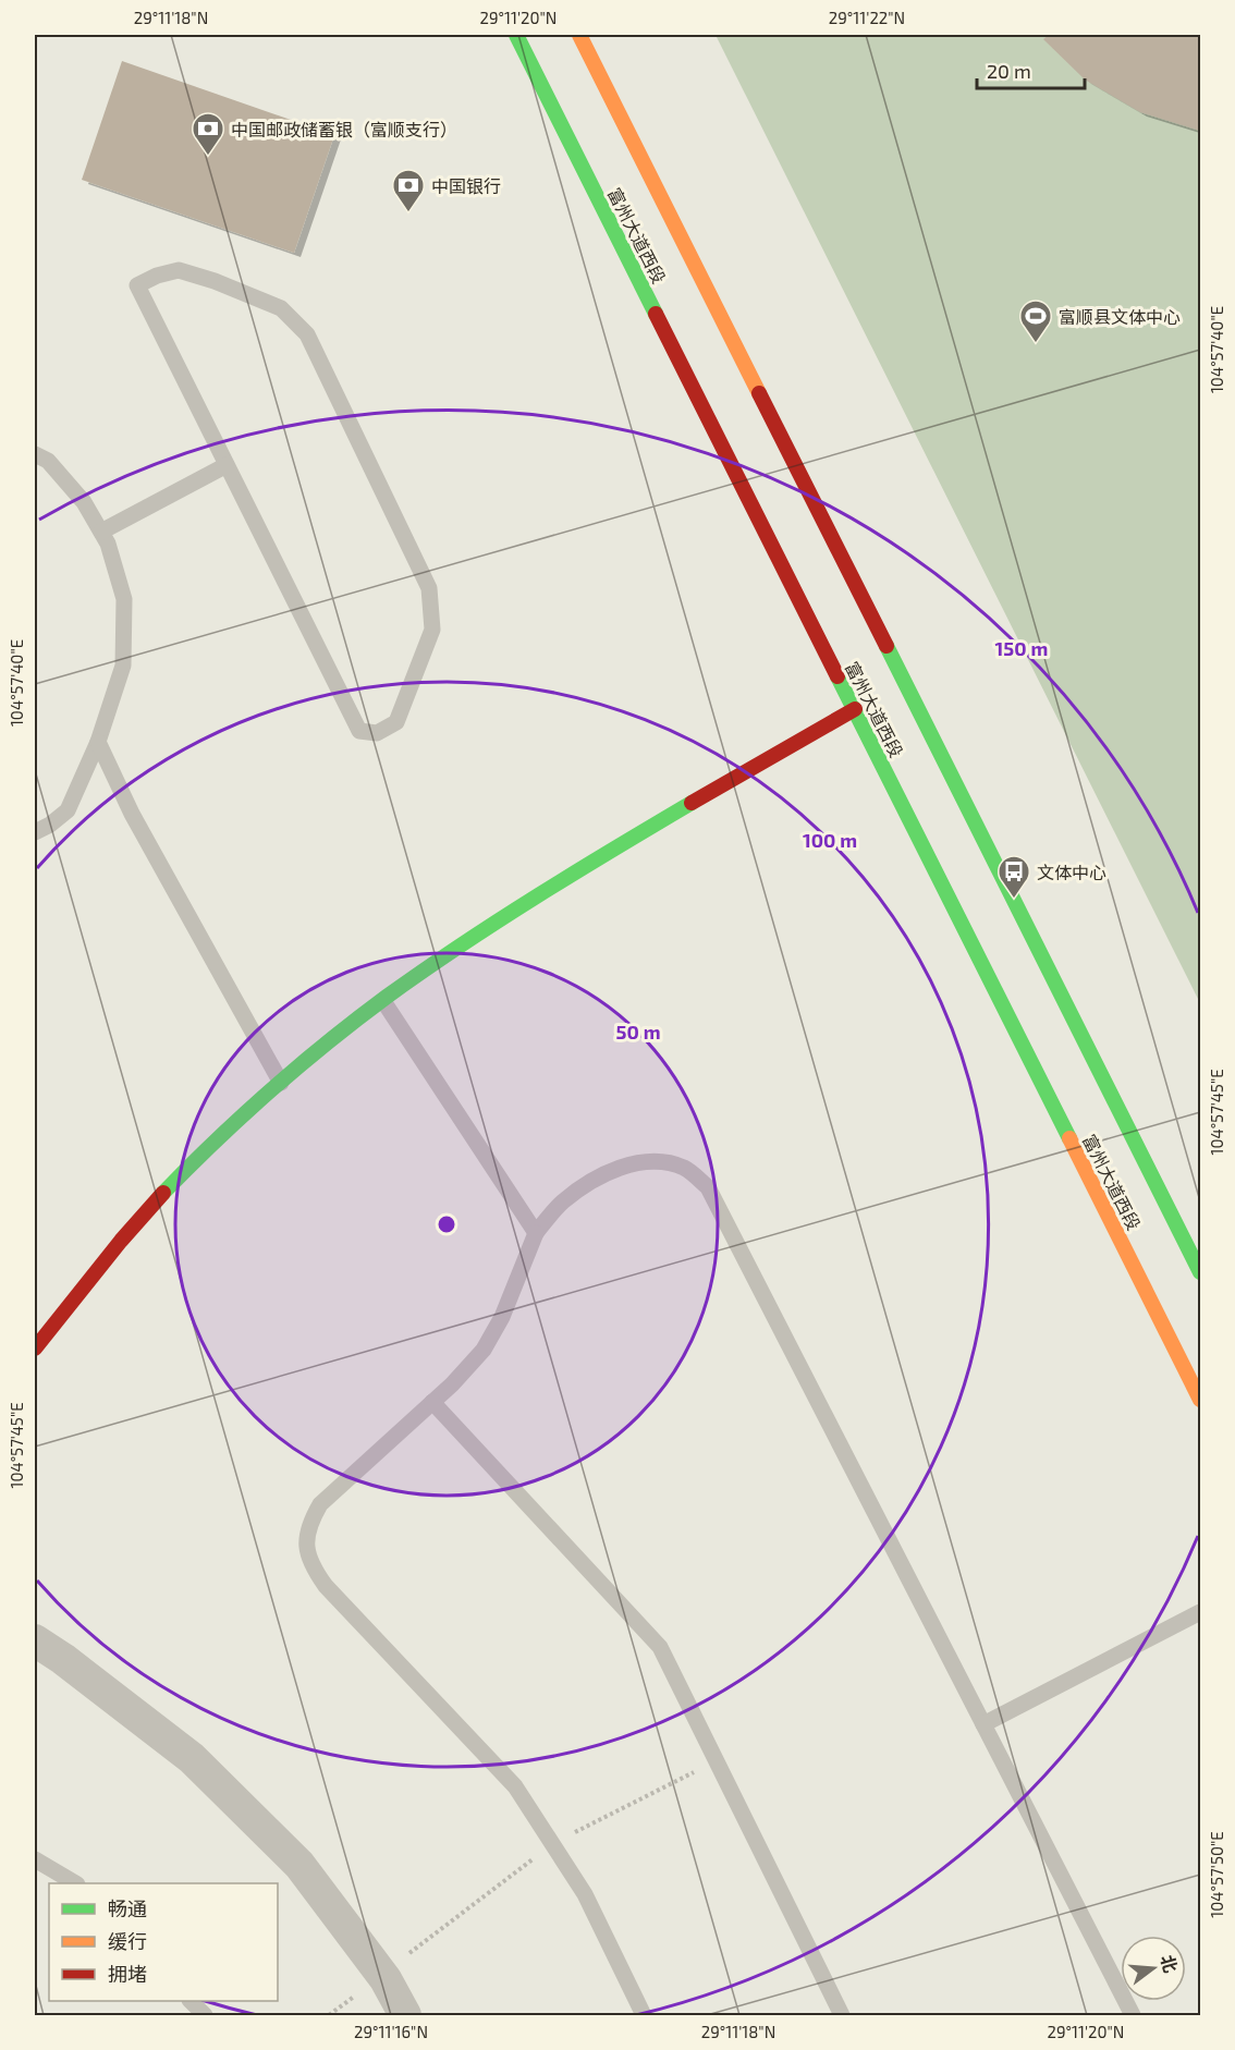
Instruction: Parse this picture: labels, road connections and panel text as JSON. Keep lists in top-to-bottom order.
{
  "streets": {
    "main road": ["富州大道西段"]
  },
  "places": {
    "bank": ["中国邮政储蓄银（富顺支行）", "中国银行"],
    "sports": ["富顺县文体中心"],
    "bus stop": ["文体中心"]
  },
  "legend": ["畅通", "缓行", "拥堵"],
  "scale_bar": "20 m",
  "north": "right",
  "coordinates": [
    "29°11'18\"N",
    "29°11'20\"N",
    "29°11'22\"N",
    "104°57'40\"E",
    "104°57'45\"E",
    "104°57'50\"E",
    "29°11'16\"N"
  ],
  "rings": ["150 m", "100 m", "50 m"]
}
